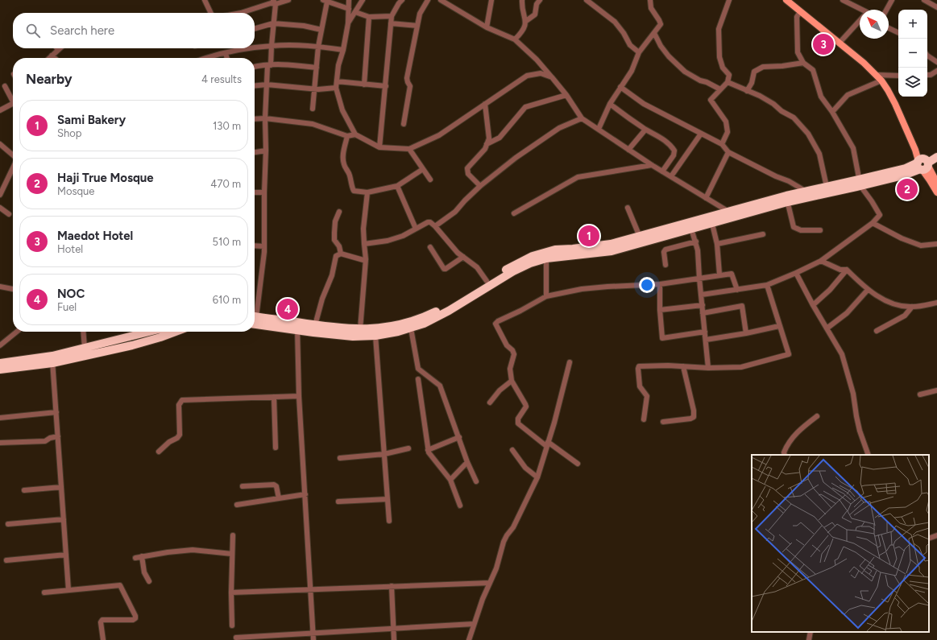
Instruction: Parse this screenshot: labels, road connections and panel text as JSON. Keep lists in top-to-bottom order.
{
  "north": "top left",
  "page": {
    "map_buttons": ["+", "−"],
    "search": "Search here",
    "pins": [
      "3",
      "2",
      "1",
      "4"
    ],
    "heading": ["Nearby", "4 results"],
    "list": [
      {
        "mark": "1",
        "name": "Sami Bakery",
        "note": "Shop",
        "value": "130 m"
      },
      {
        "mark": "2",
        "name": "Haji True Mosque",
        "note": "Mosque",
        "value": "470 m"
      },
      {
        "mark": "3",
        "name": "Maedot Hotel",
        "note": "Hotel",
        "value": "510 m"
      },
      {
        "mark": "4",
        "name": "NOC",
        "note": "Fuel",
        "value": "610 m"
      }
    ]
  }
}
